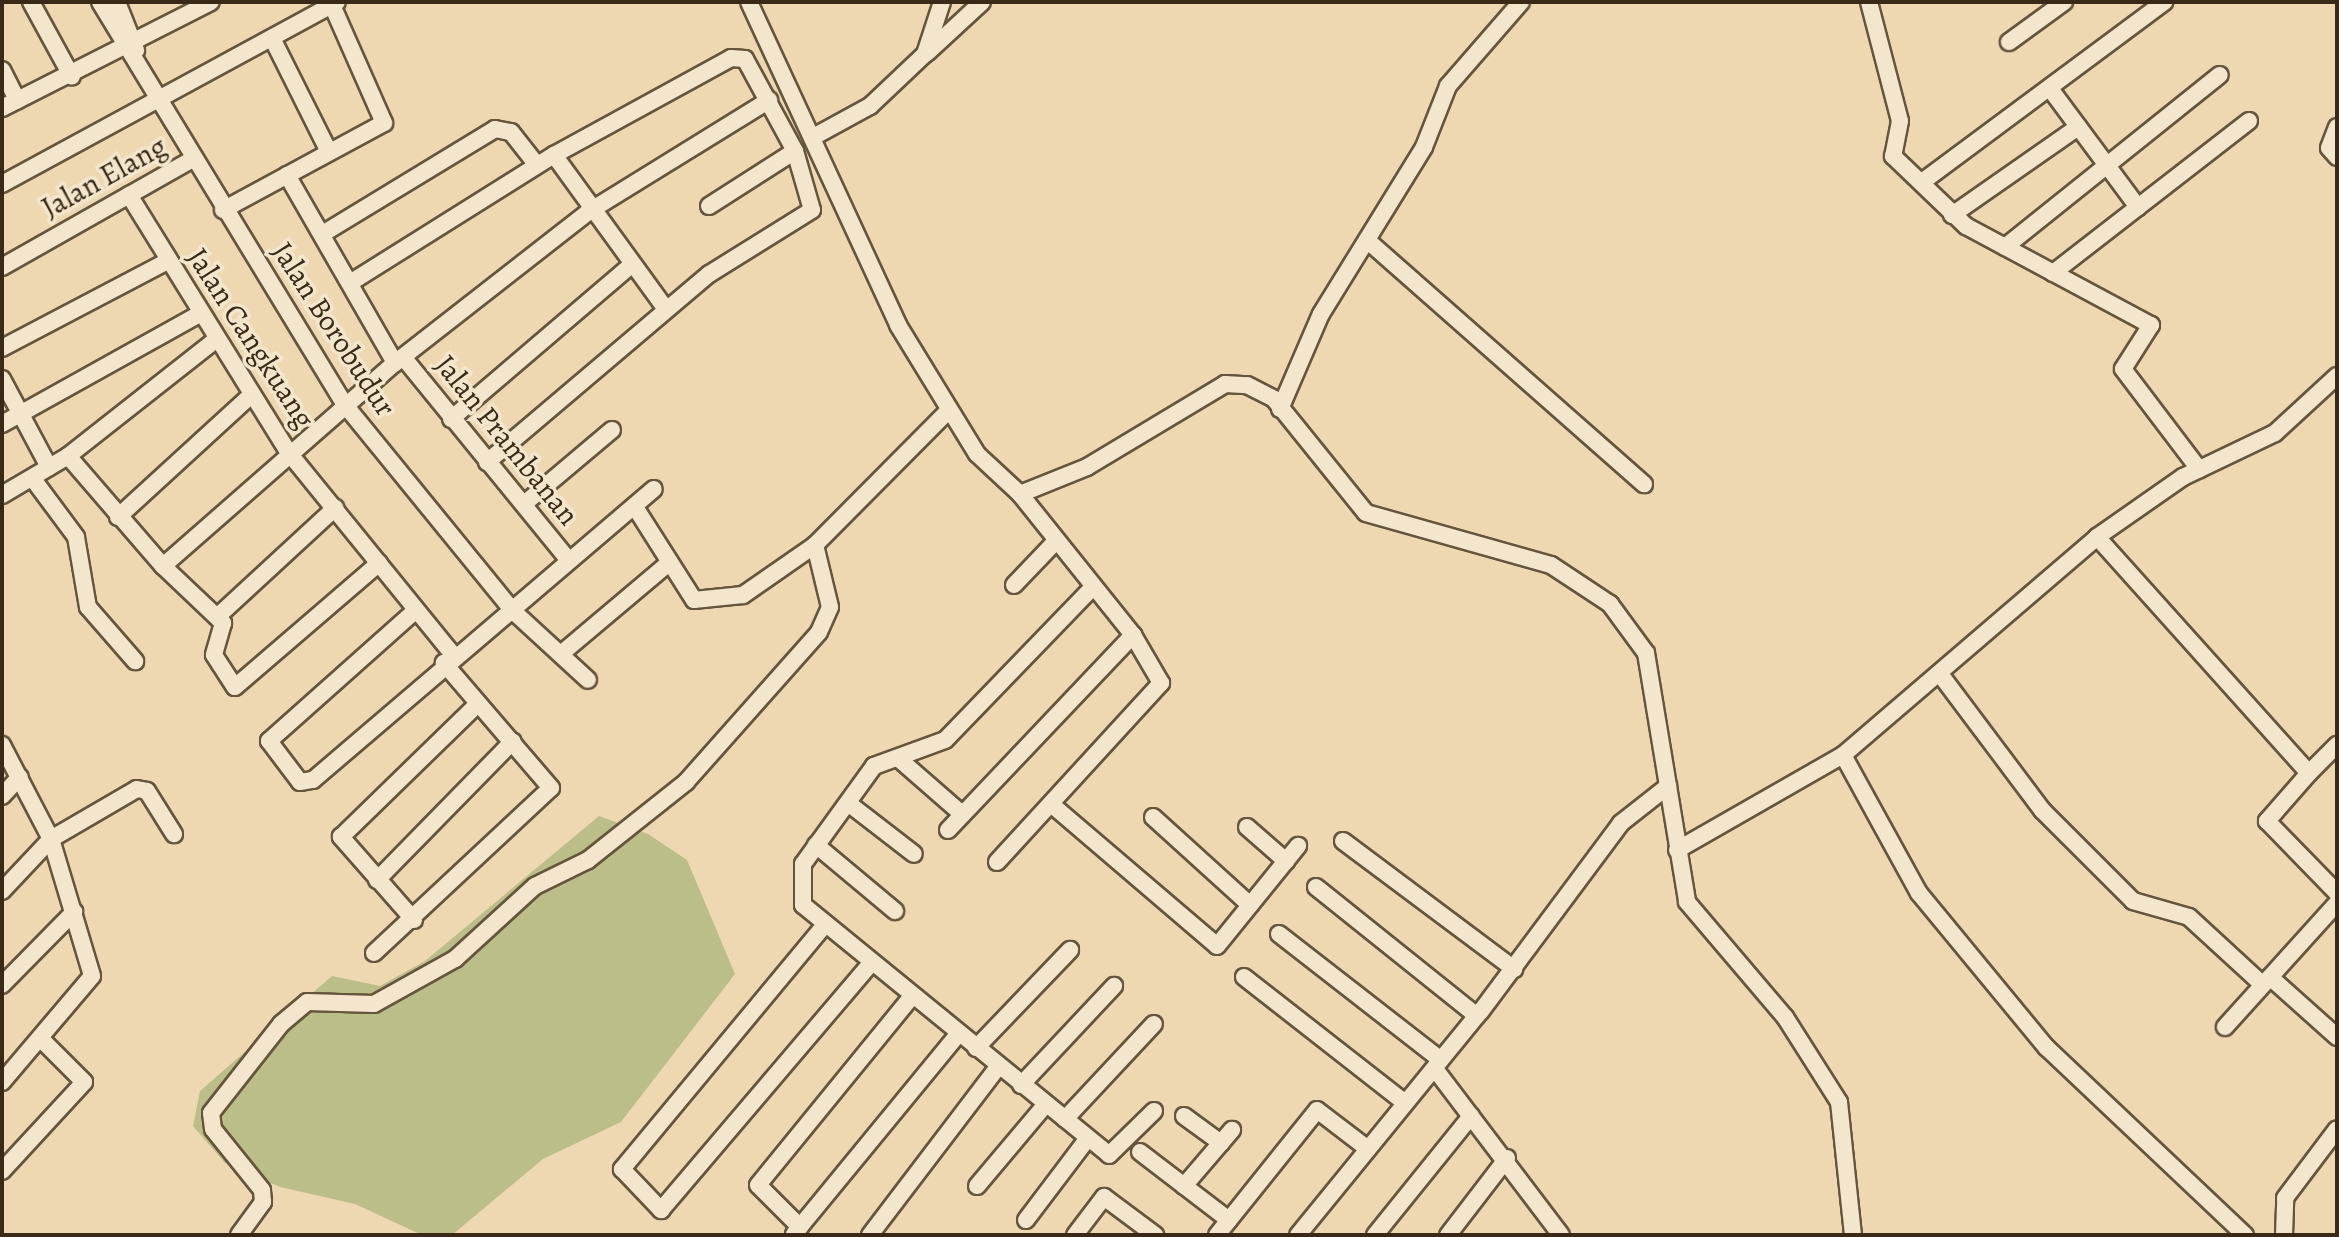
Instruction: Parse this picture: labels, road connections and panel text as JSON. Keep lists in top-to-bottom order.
{
  "streets": {
    "street": [
      "Jalan Elang",
      "Jalan Borobudur",
      "Jalan Cangkuang",
      "Jalan Prambanan"
    ]
  },
  "crossings": [
    ["Jalan Elang", "Jalan Borobudur"],
    ["Jalan Elang", "Jalan Cangkuang"],
    ["Jalan Borobudur", "Jalan Cangkuang"],
    ["Jalan Cangkuang", "Jalan Prambanan"]
  ]
}
